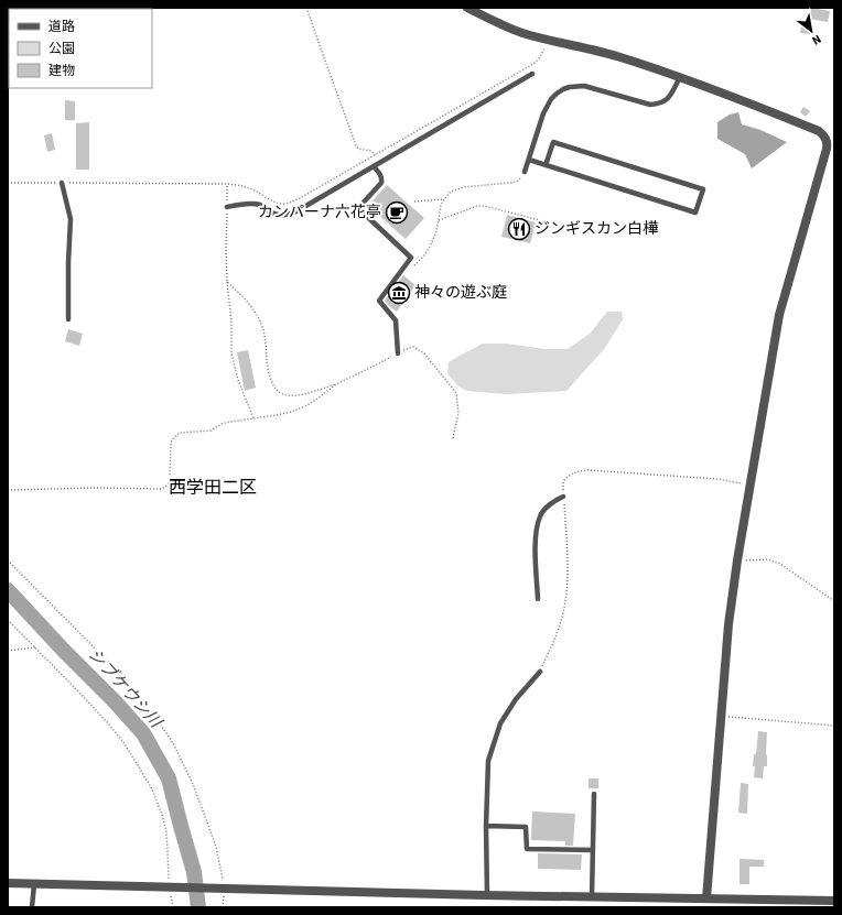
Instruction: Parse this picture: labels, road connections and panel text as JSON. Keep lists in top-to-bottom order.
{
  "districts": ["西学田二区"],
  "water": ["シブケウシ川"],
  "places": {
    "cafe": ["カンパーナ六花亭"],
    "restaurant": ["ジンギスカン白樺"],
    "museum": ["神々の遊ぶ庭"]
  },
  "legend": ["道路", "公園", "建物"],
  "north": "bottom right"
}
